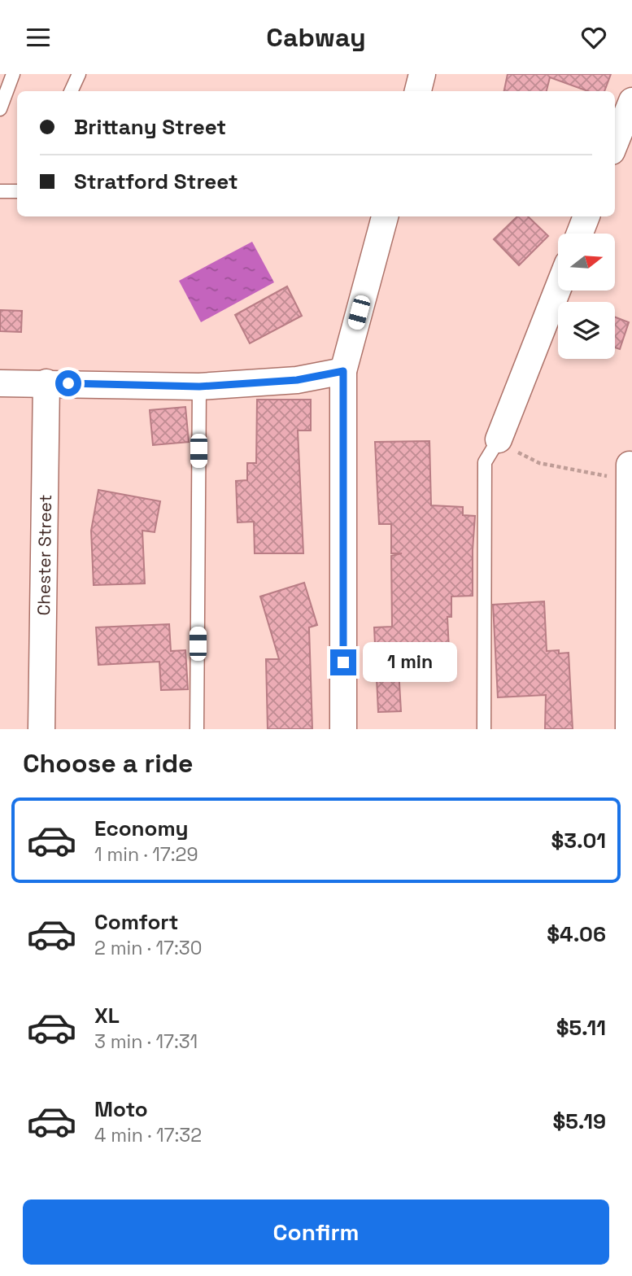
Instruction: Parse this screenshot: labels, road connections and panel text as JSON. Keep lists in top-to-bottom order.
{
  "streets": {
    "street": ["Chester Street"]
  },
  "north": "right",
  "page": {
    "header": "Cabway",
    "banner": ["Brittany Street", "Stratford Street"],
    "bubble": "1 min",
    "heading": "Choose a ride",
    "list": [
      {
        "name": "Economy",
        "note": "1 min · 17:29",
        "value": "$3.01"
      },
      {
        "name": "Comfort",
        "note": "2 min · 17:30",
        "value": "$4.06"
      },
      {
        "name": "XL",
        "note": "3 min · 17:31",
        "value": "$5.11"
      },
      {
        "name": "Moto",
        "note": "4 min · 17:32",
        "value": "$5.19"
      }
    ],
    "buttons": "Confirm"
  }
}
